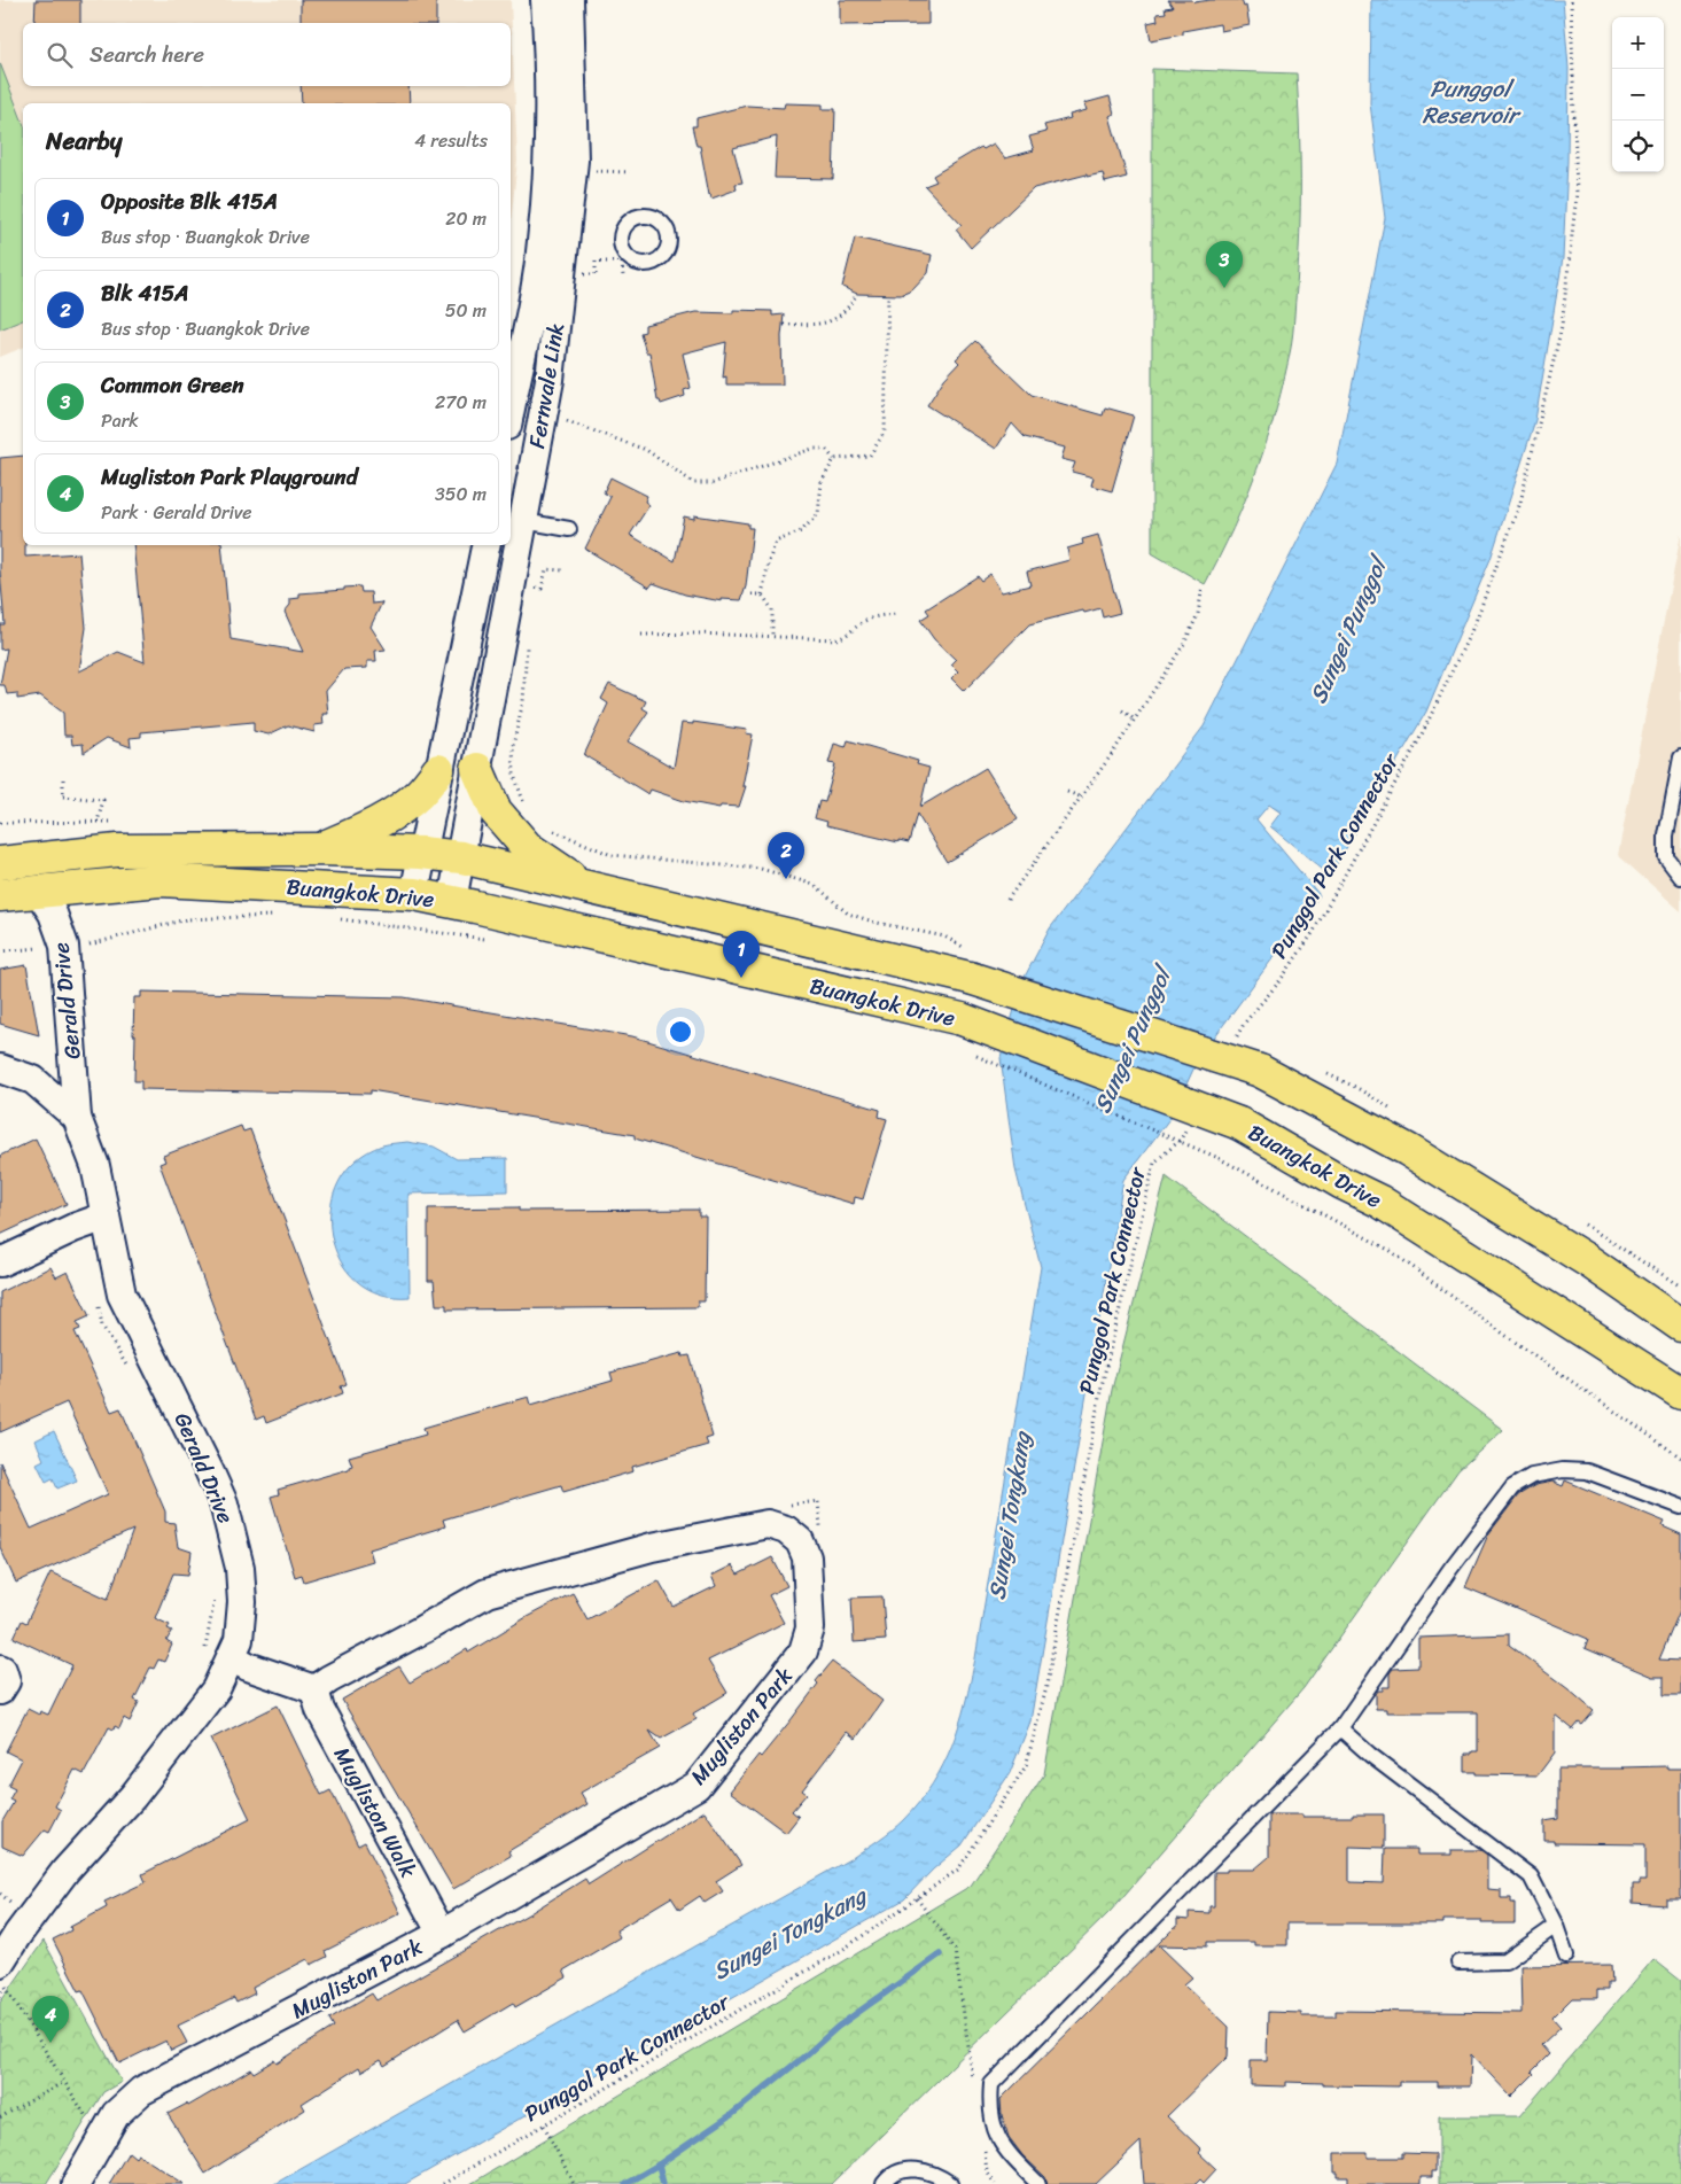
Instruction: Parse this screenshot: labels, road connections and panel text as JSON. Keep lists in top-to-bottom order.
{
  "streets": {
    "main road": ["Buangkok Drive"],
    "street": [
      "Fernvale Link",
      "Gerald Drive",
      "Mugliston Park",
      "Mugliston Walk"
    ],
    "path": ["Punggol Park Connector"]
  },
  "crossings": [
    ["Fernvale Link", "Buangkok Drive"],
    ["Buangkok Drive", "Gerald Drive"],
    ["Mugliston Park", "Mugliston Walk"]
  ],
  "water": ["Punggol Reservoir", "Sungei Punggol", "Sungei Tongkang"],
  "page": {
    "map_buttons": ["+", "−"],
    "search": "Search here",
    "heading": ["Nearby", "4 results"],
    "list": [
      {
        "mark": "1",
        "name": "Opposite Blk 415A",
        "note": "Bus stop · Buangkok Drive",
        "value": "20 m"
      },
      {
        "mark": "2",
        "name": "Blk 415A",
        "note": "Bus stop · Buangkok Drive",
        "value": "50 m"
      },
      {
        "mark": "3",
        "name": "Common Green",
        "note": "Park",
        "value": "270 m"
      },
      {
        "mark": "4",
        "name": "Mugliston Park Playground",
        "note": "Park · Gerald Drive",
        "value": "350 m"
      }
    ],
    "pins": [
      "3",
      "2",
      "1",
      "4"
    ]
  }
}
